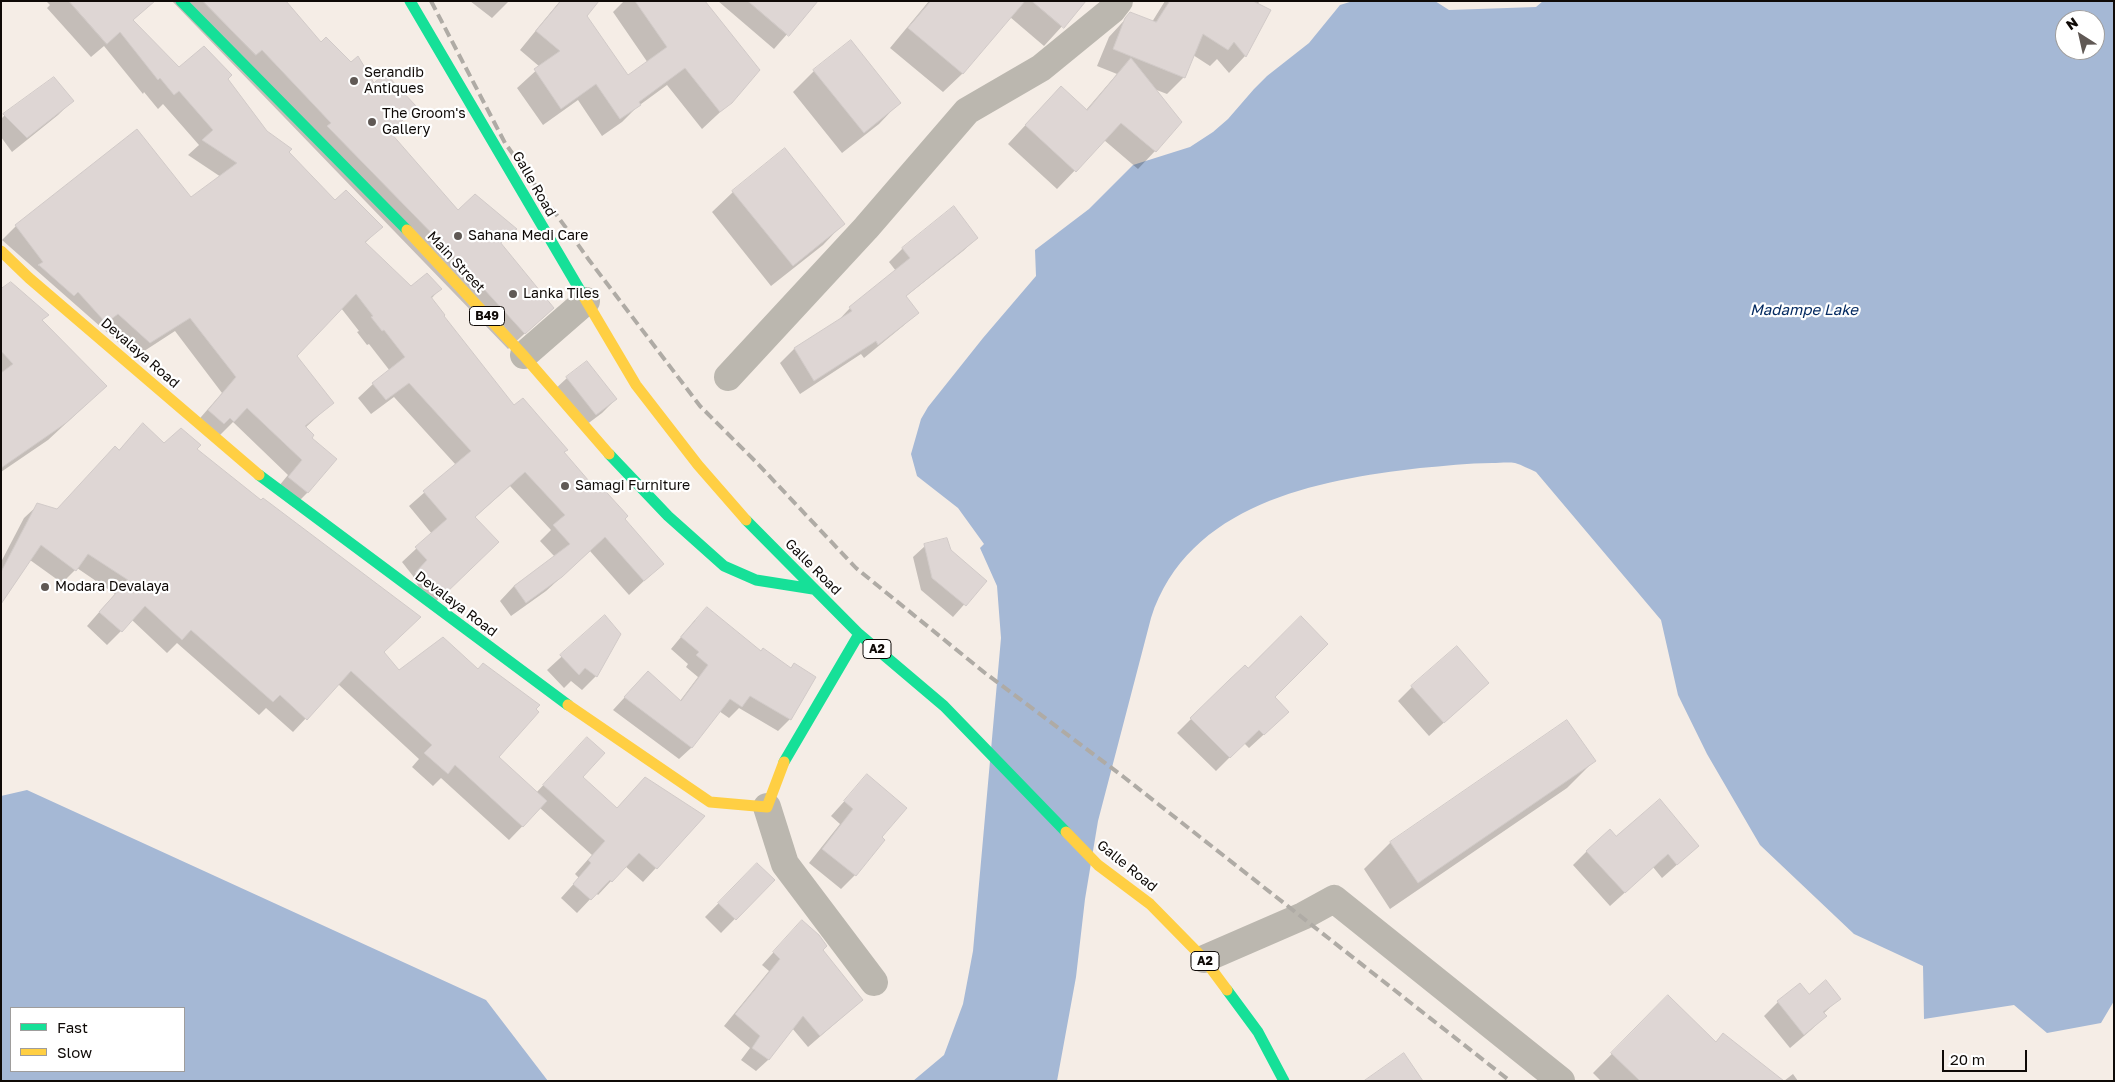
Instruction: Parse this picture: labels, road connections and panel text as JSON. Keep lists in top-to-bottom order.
{
  "streets": {
    "main road": [
      "Galle Road",
      "Main Street",
      "B49",
      "Devalaya Road",
      "A2"
    ]
  },
  "crossings": [
    ["Galle Road", "Main Street"]
  ],
  "water": ["Madampe Lake"],
  "places": [
    "Serandib Antiques",
    "The Groom's Gallery",
    "Sahana Medi Care",
    "Lanka Tiles",
    "Samagi Furniture",
    "Modara Devalaya"
  ],
  "legend": ["Fast", "Slow"],
  "scale_bar": "20 m",
  "north": "top left"
}
